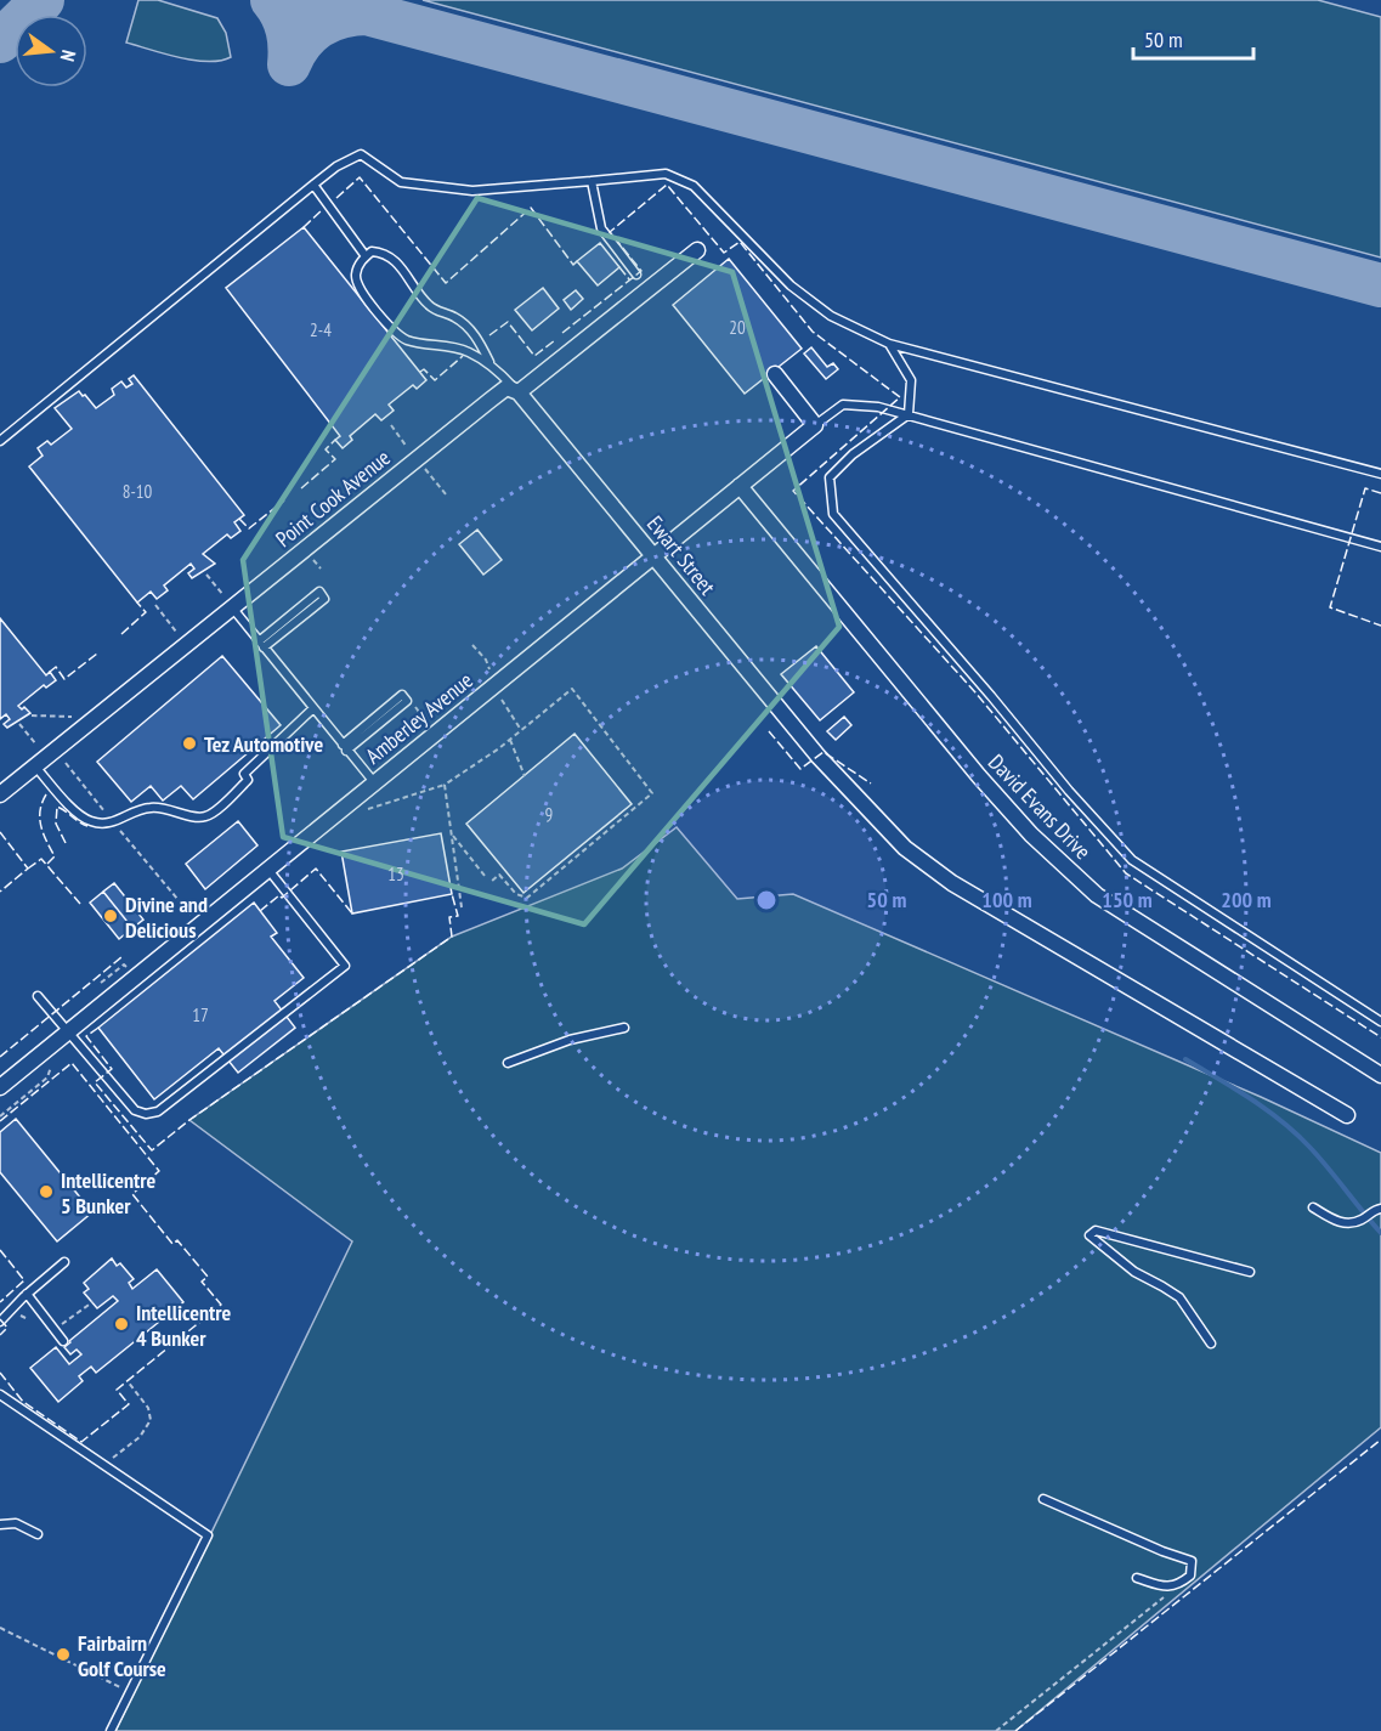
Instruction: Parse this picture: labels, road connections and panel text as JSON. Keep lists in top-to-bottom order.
{
  "streets": {
    "street": [
      "Point Cook Avenue",
      "Ewart Street",
      "Amberley Avenue",
      "David Evans Drive"
    ]
  },
  "crossings": [
    ["Point Cook Avenue", "Ewart Street"],
    ["Ewart Street", "Amberley Avenue"],
    ["Amberley Avenue", "David Evans Drive"]
  ],
  "places": [
    "Tez Automotive",
    "Divine and Delicious",
    "Intellicentre 5 Bunker",
    "Intellicentre 4 Bunker",
    "Fairbairn Golf Course"
  ],
  "house_numbers": [
    "20",
    "2-4",
    "8-10",
    "9",
    "13",
    "17"
  ],
  "scale_bar": "50 m",
  "north": "right",
  "rings": [
    "50 m",
    "100 m",
    "150 m",
    "200 m"
  ]
}
